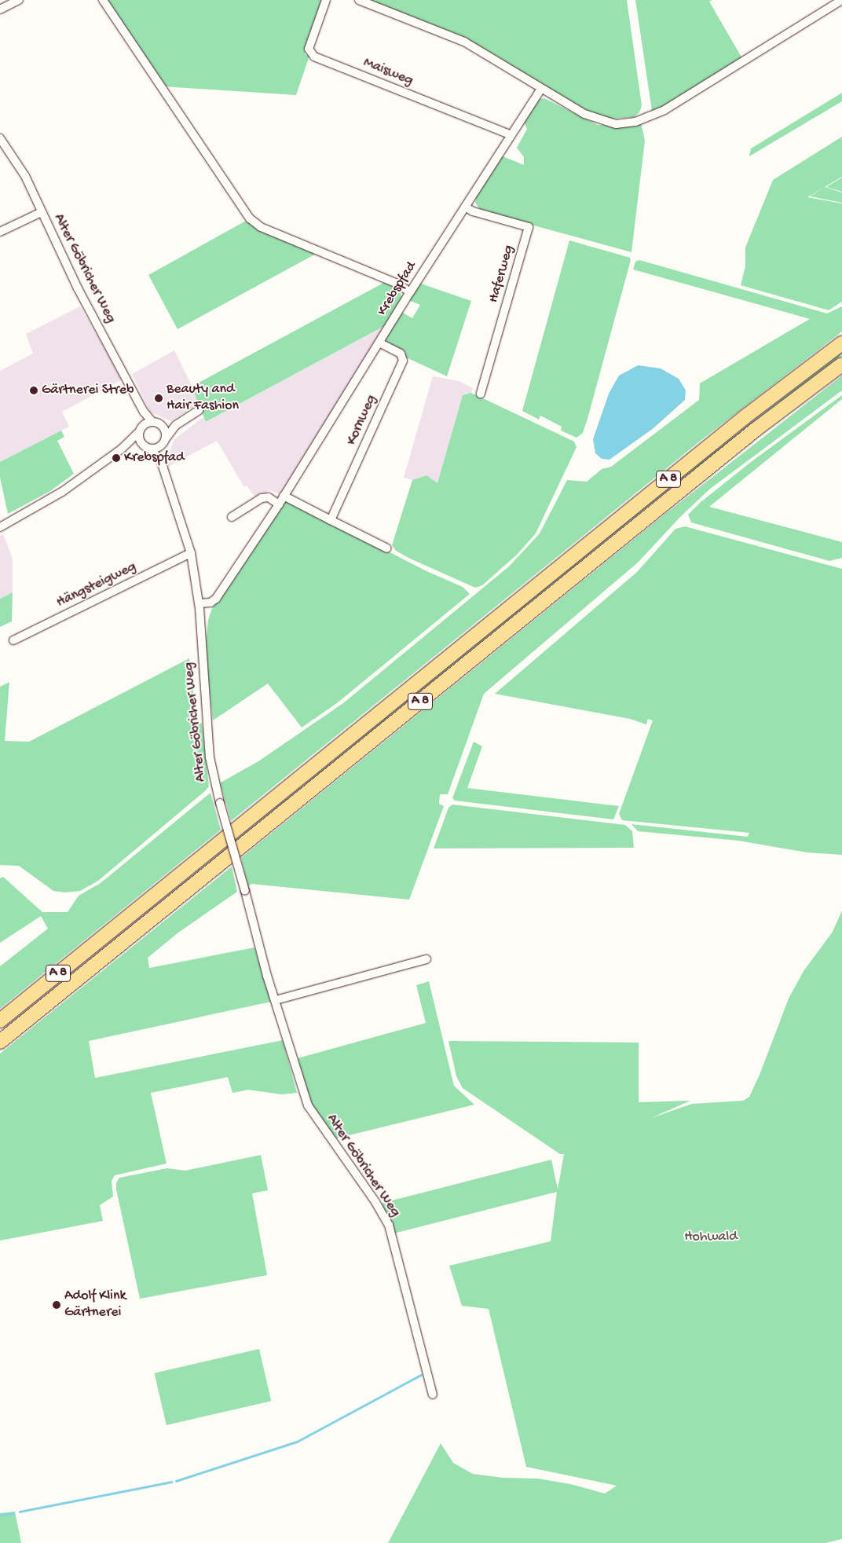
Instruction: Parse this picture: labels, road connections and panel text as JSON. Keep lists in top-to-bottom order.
{
  "streets": {
    "highway": ["A 8"],
    "street": [
      "Maisweg",
      "Alter Göbricher Weg",
      "Haferweg",
      "Krebspfad",
      "Kornweg",
      "Hängsteigweg"
    ]
  },
  "crossings": [
    ["Maisweg", "Krebspfad"],
    ["Alter Göbricher Weg", "Krebspfad"],
    ["Alter Göbricher Weg", "Hängsteigweg"],
    ["Haferweg", "Krebspfad"],
    ["Krebspfad", "Kornweg"]
  ],
  "parks": ["Hohwald"],
  "places": [
    "Gärtnerei Streb",
    "Beauty and Hair Fashion",
    "Krebspfad",
    "Adolf Klink Gärtnerei"
  ]
}
